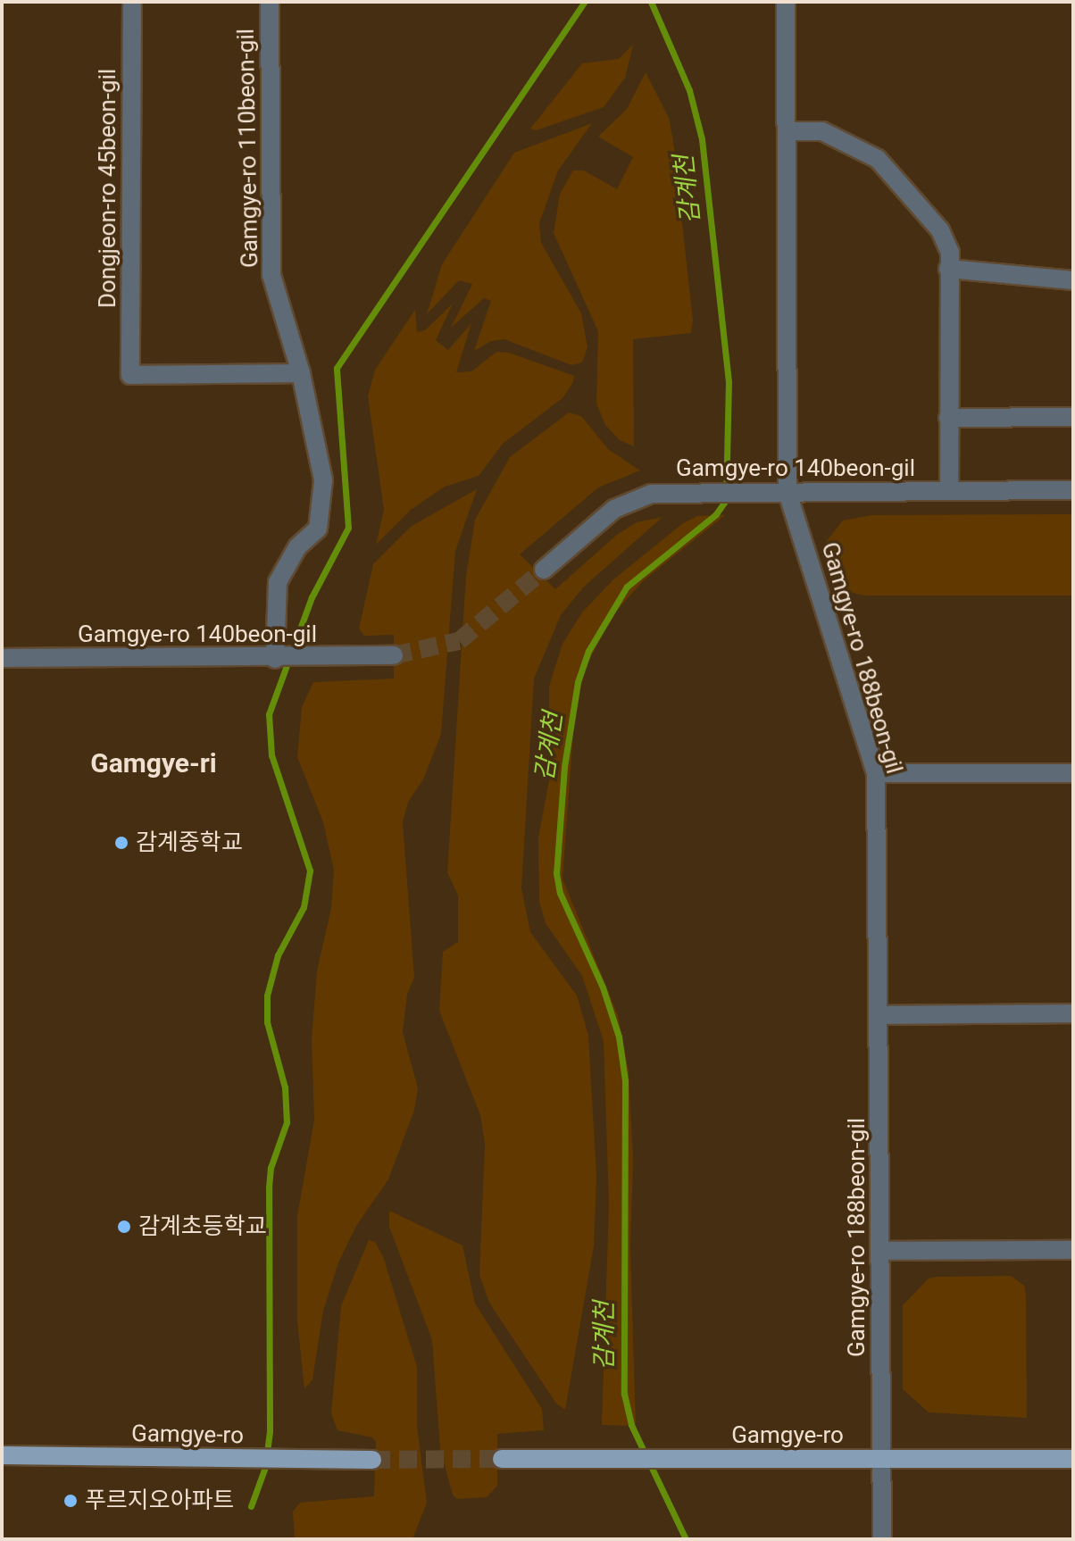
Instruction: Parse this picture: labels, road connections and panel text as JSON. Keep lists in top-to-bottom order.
{
  "streets": {
    "main road": ["Gamgye-ro"],
    "street": [
      "Gamgye-ro 110beon-gil",
      "Dongjeon-ro 45beon-gil",
      "Gamgye-ro 140beon-gil",
      "Gamgye-ro 188beon-gil"
    ]
  },
  "crossings": [
    ["Gamgye-ro 110beon-gil", "Dongjeon-ro 45beon-gil"],
    ["Gamgye-ro 110beon-gil", "Gamgye-ro 140beon-gil"],
    ["Gamgye-ro 140beon-gil", "Gamgye-ro 188beon-gil"],
    ["Gamgye-ro 188beon-gil", "Gamgye-ro"]
  ],
  "districts": ["Gamgye-ri"],
  "water": ["감계천"],
  "places": ["감계중학교", "감계초등학교", "푸르지오아파트"]
}
